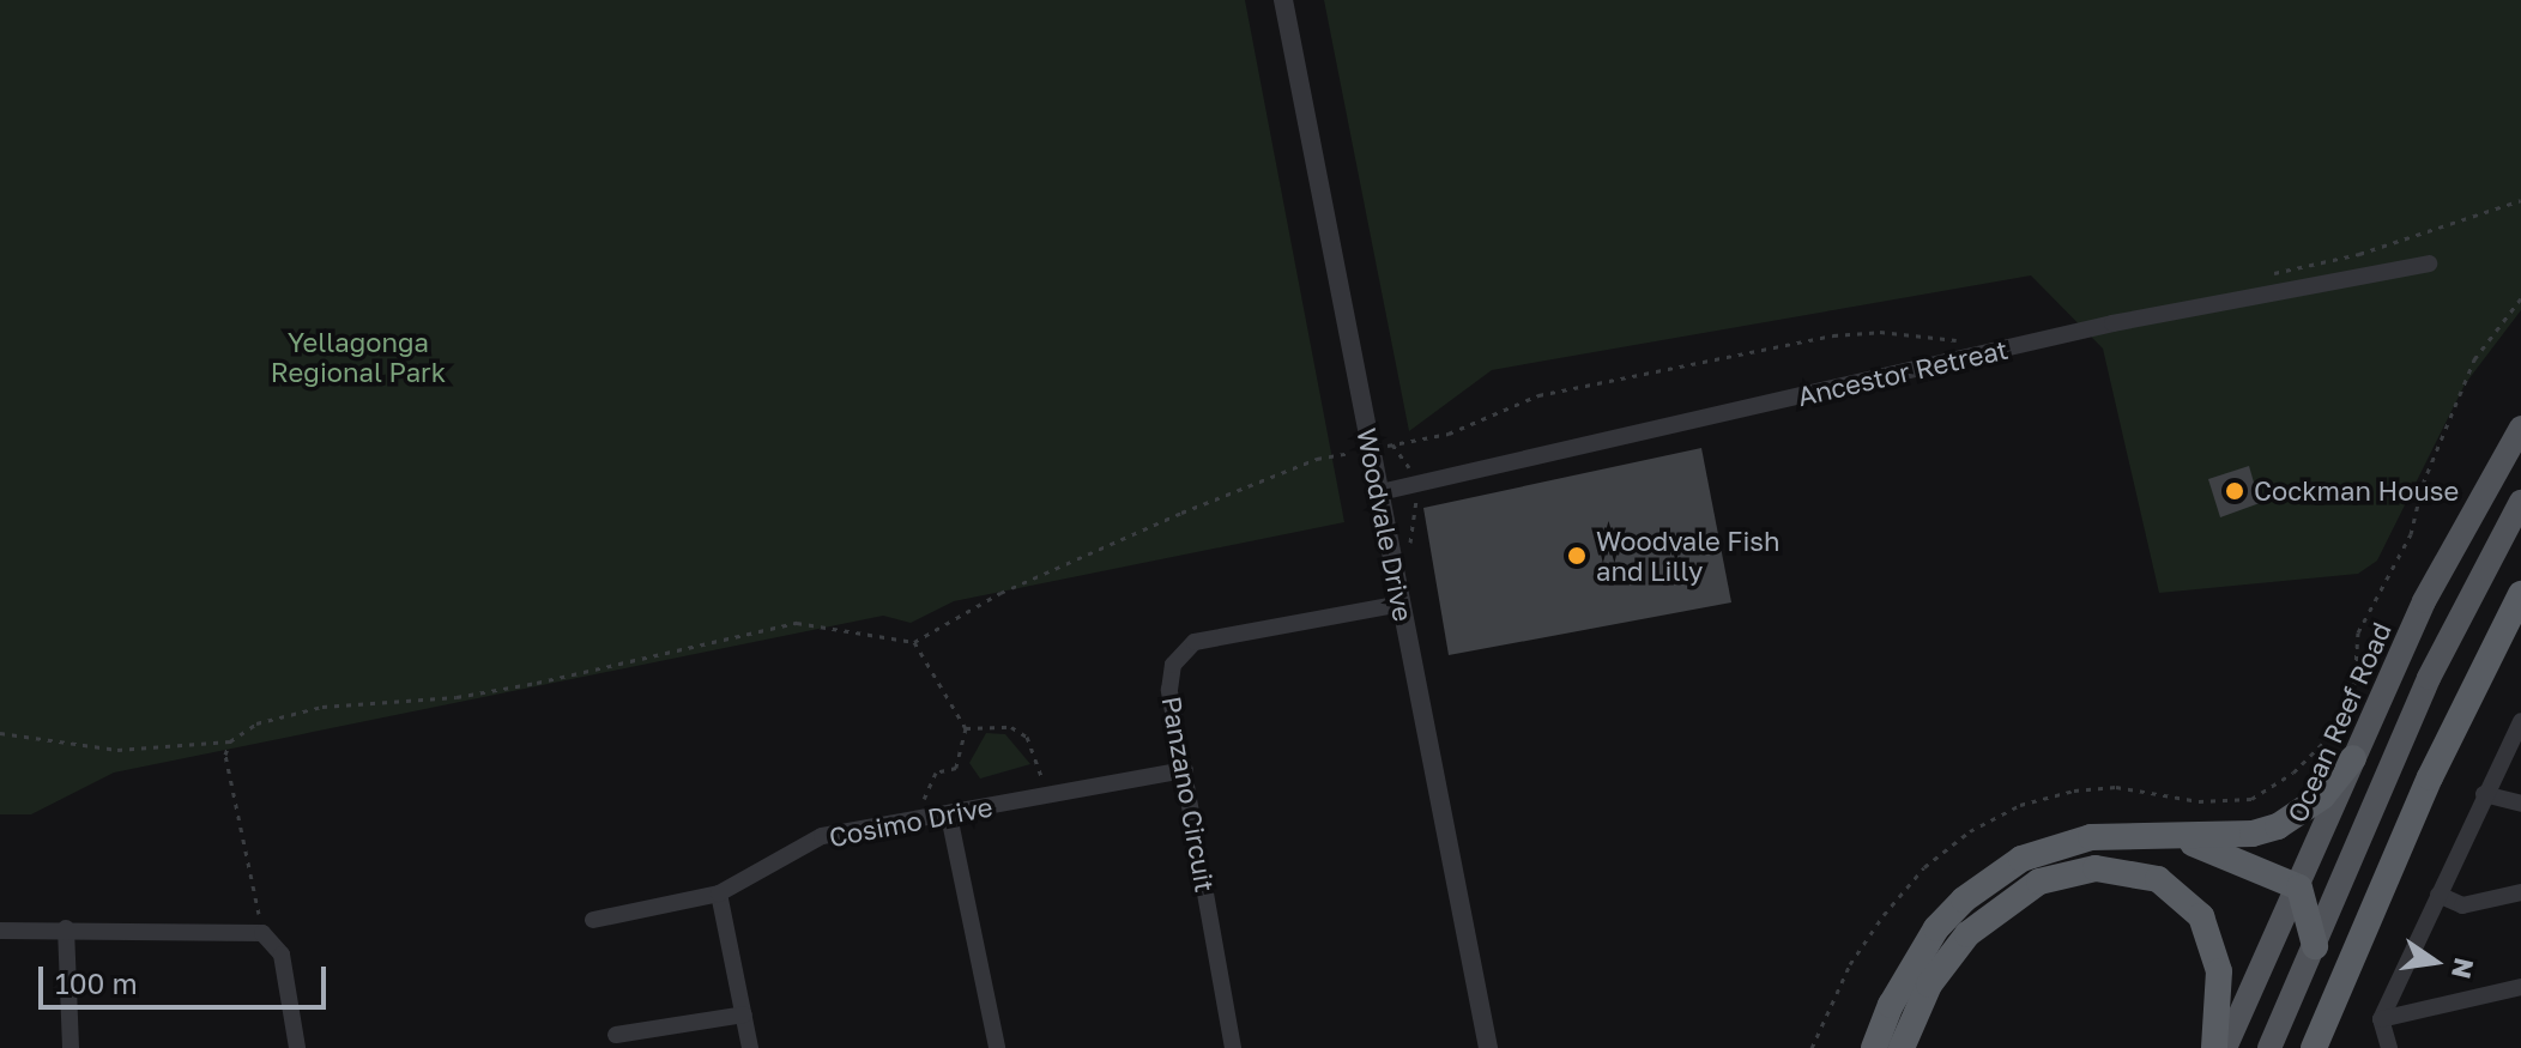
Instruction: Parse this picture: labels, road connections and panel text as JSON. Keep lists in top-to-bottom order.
{
  "streets": {
    "main road": ["Ocean Reef Road"],
    "street": [
      "Ancestor Retreat",
      "Woodvale Drive",
      "Panzano Circuit",
      "Cosimo Drive"
    ]
  },
  "crossings": [
    ["Ancestor Retreat", "Woodvale Drive"],
    ["Woodvale Drive", "Panzano Circuit"],
    ["Panzano Circuit", "Cosimo Drive"]
  ],
  "parks": ["Yellagonga Regional Park"],
  "places": ["Cockman House", "Woodvale Fish and Lilly"],
  "scale_bar": "100 m",
  "north": "right"
}
